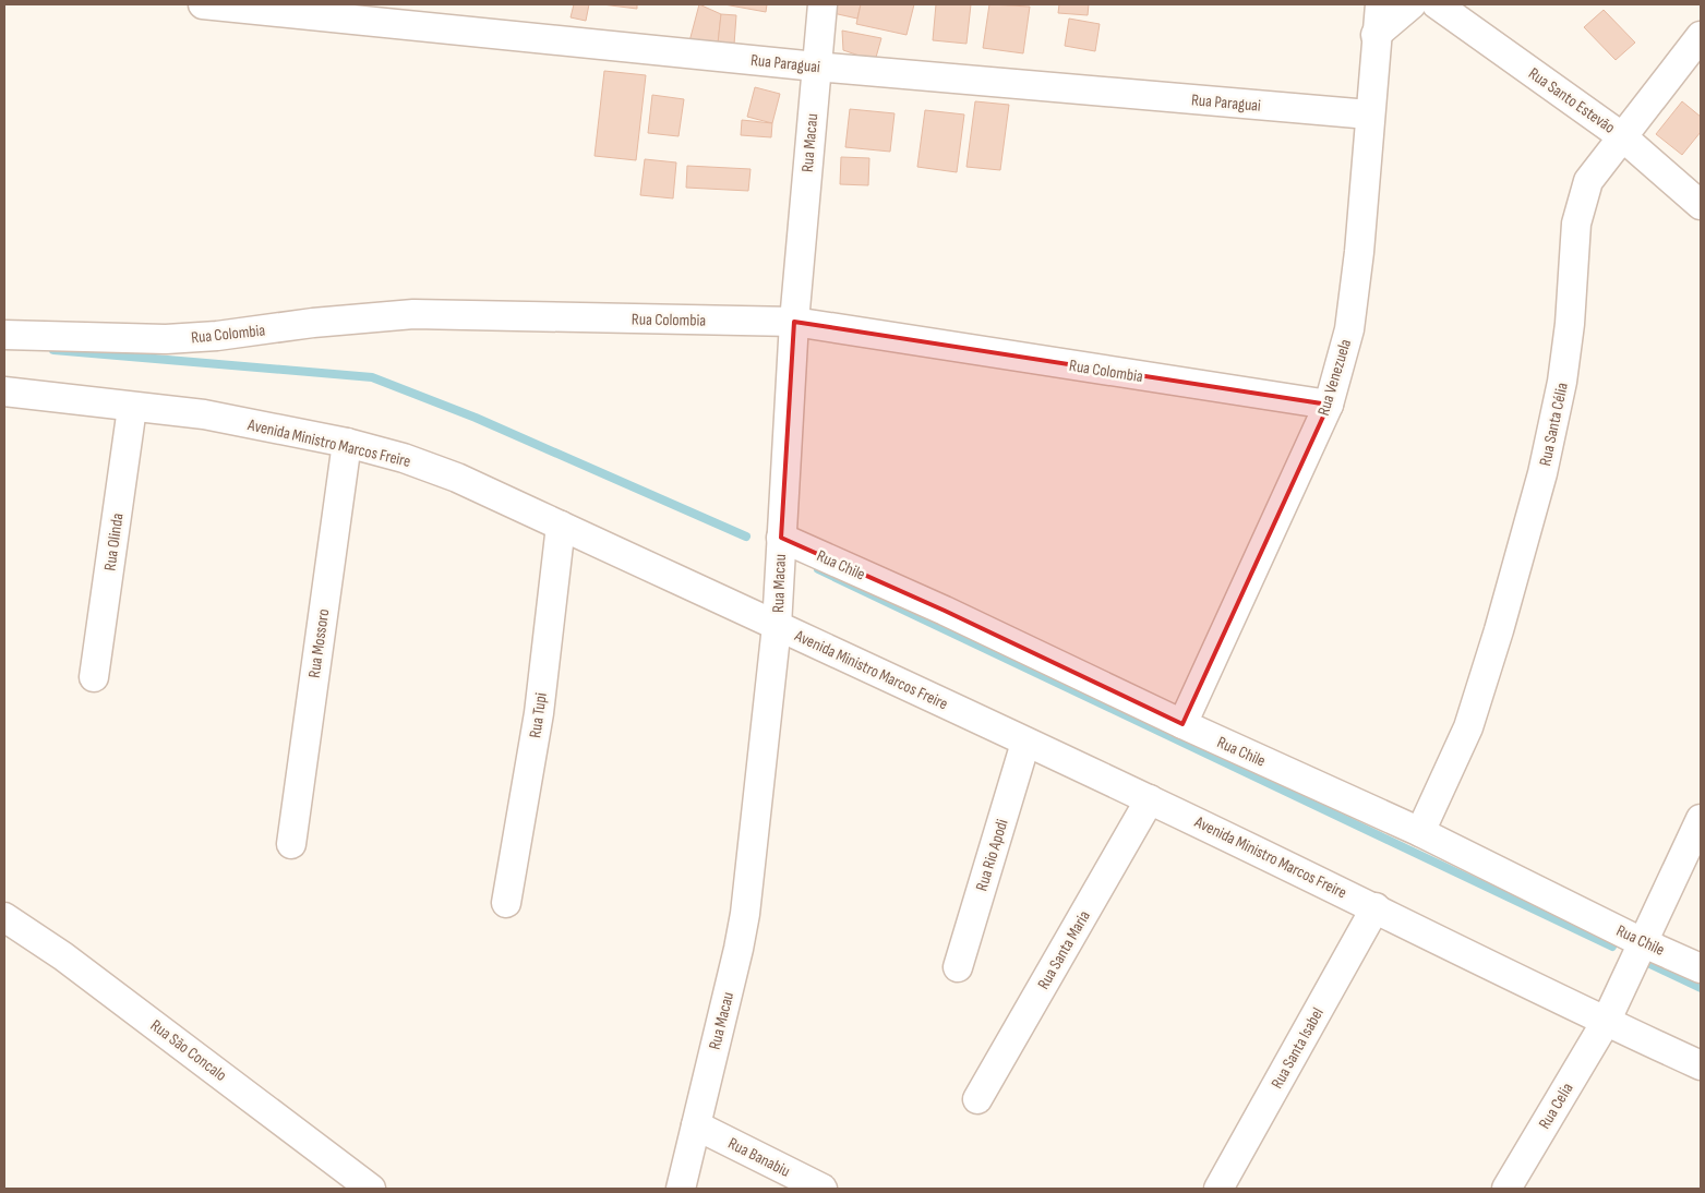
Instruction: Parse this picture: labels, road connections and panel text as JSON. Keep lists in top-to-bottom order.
{
  "streets": {
    "street": [
      "Rua Paraguai",
      "Rua Santo Estevão",
      "Rua Macau",
      "Rua Colombia",
      "Rua Venezuela",
      "Rua Santa Célia",
      "Avenida Ministro Marcos Freire",
      "Rua Olinda",
      "Rua Chile",
      "Rua Mossoro",
      "Rua Tupi",
      "Rua Rio Apodi",
      "Rua Santa Maria",
      "Rua Santa Isabel",
      "Rua São Concalo",
      "Rua Celia",
      "Rua Banabiu"
    ]
  },
  "crossings": [
    ["Rua Paraguai", "Rua Macau"],
    ["Rua Paraguai", "Rua Venezuela"],
    ["Rua Santo Estevão", "Rua Santa Célia"],
    ["Rua Macau", "Rua Colombia"],
    ["Rua Macau", "Avenida Ministro Marcos Freire"],
    ["Rua Macau", "Rua Chile"],
    ["Rua Macau", "Rua Banabiu"],
    ["Rua Colombia", "Rua Venezuela"],
    ["Rua Venezuela", "Rua Chile"],
    ["Rua Santa Célia", "Rua Chile"],
    ["Avenida Ministro Marcos Freire", "Rua Olinda"],
    ["Avenida Ministro Marcos Freire", "Rua Mossoro"],
    ["Avenida Ministro Marcos Freire", "Rua Tupi"],
    ["Avenida Ministro Marcos Freire", "Rua Rio Apodi"],
    ["Avenida Ministro Marcos Freire", "Rua Santa Maria"],
    ["Avenida Ministro Marcos Freire", "Rua Santa Isabel"],
    ["Avenida Ministro Marcos Freire", "Rua Celia"]
  ]
}
